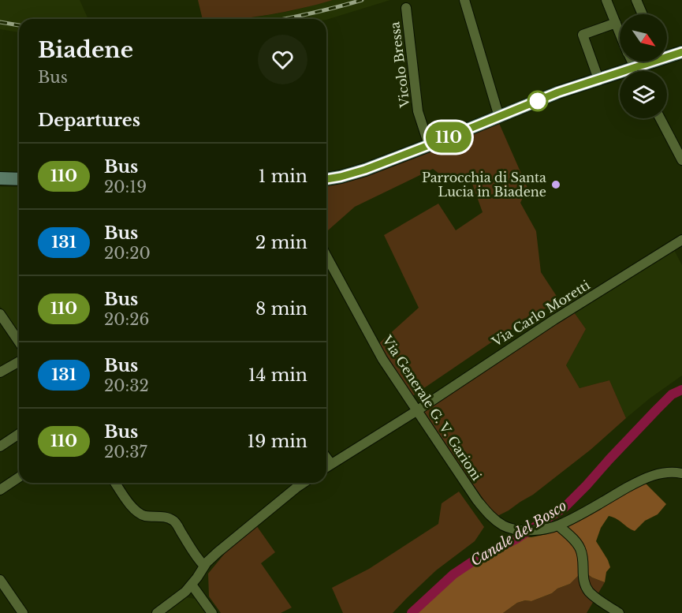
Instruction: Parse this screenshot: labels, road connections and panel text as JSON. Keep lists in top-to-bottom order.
{
  "streets": {
    "street": ["Vicolo Bressa", "Via Carlo Moretti", "Via Generale G. V. Garioni"]
  },
  "crossings": [
    ["Via Carlo Moretti", "Via Generale G. V. Garioni"]
  ],
  "water": ["Canale del Bosco"],
  "places": ["Parrocchia di Santa Lucia in Biadene"],
  "lines": ["bus line 110"],
  "north": "bottom right",
  "page": {
    "on_map": "110",
    "heading": [
      ["Biadene", "Bus"],
      "Departures"
    ],
    "list": [
      {
        "mark": "110",
        "name": "Bus",
        "note": "20:19",
        "value": "1 min"
      },
      {
        "mark": "131",
        "name": "Bus",
        "note": "20:20",
        "value": "2 min"
      },
      {
        "mark": "110",
        "name": "Bus",
        "note": "20:26",
        "value": "8 min"
      },
      {
        "mark": "131",
        "name": "Bus",
        "note": "20:32",
        "value": "14 min"
      },
      {
        "mark": "110",
        "name": "Bus",
        "note": "20:37",
        "value": "19 min"
      }
    ]
  }
}
